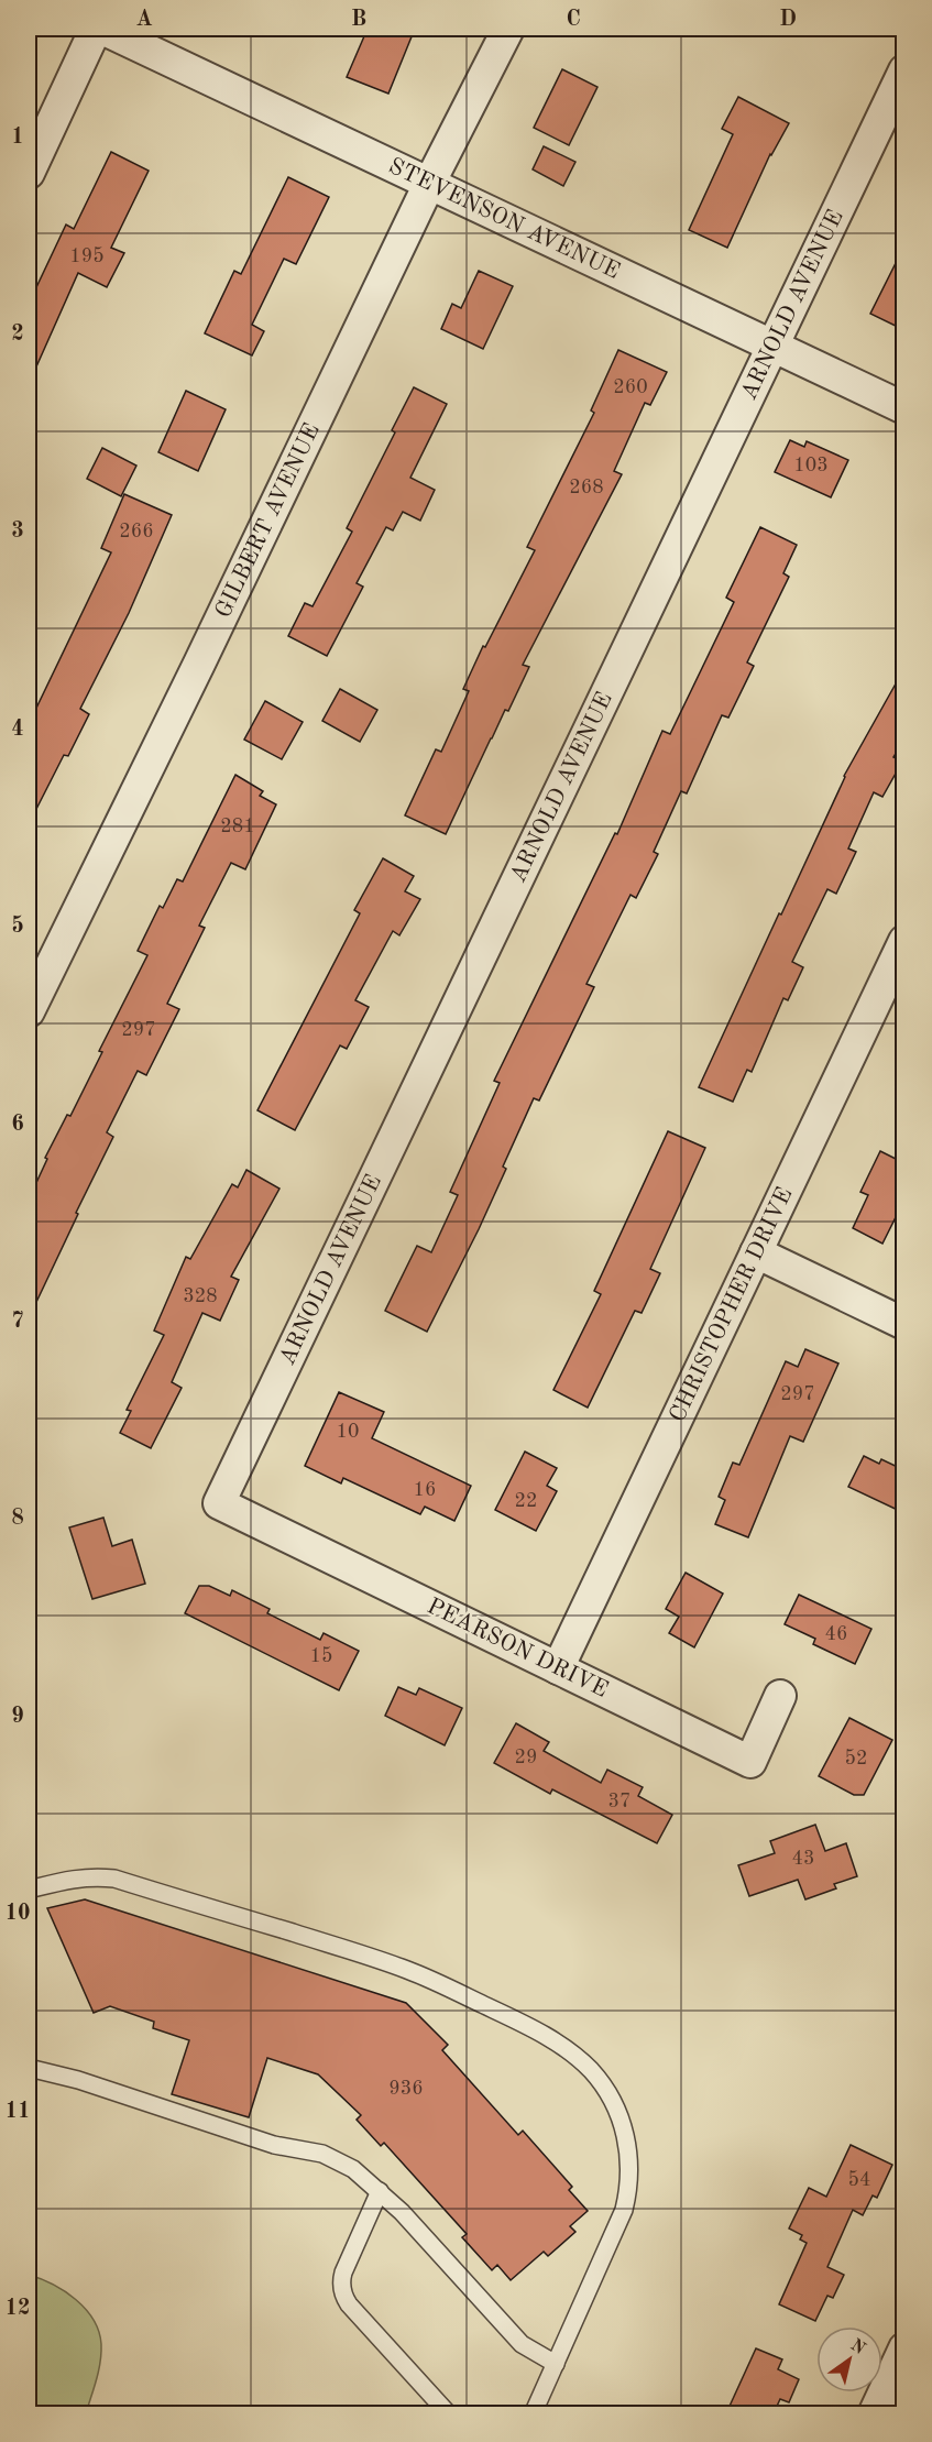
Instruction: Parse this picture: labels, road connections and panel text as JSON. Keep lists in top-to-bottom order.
{
  "streets": {
    "street": [
      "STEVENSON AVENUE",
      "ARNOLD AVENUE",
      "GILBERT AVENUE",
      "CHRISTOPHER DRIVE",
      "PEARSON DRIVE"
    ]
  },
  "crossings": [
    ["STEVENSON AVENUE", "ARNOLD AVENUE"],
    ["STEVENSON AVENUE", "GILBERT AVENUE"],
    ["ARNOLD AVENUE", "PEARSON DRIVE"],
    ["CHRISTOPHER DRIVE", "PEARSON DRIVE"]
  ],
  "house_numbers": [
    "195",
    "260",
    "103",
    "268",
    "266",
    "281",
    "297",
    "328",
    "297",
    "10",
    "16",
    "22",
    "46",
    "15",
    "29",
    "52",
    "37",
    "43",
    "936",
    "54"
  ],
  "north": "top right",
  "grid": {
    "columns": [
      "A",
      "B",
      "C",
      "D"
    ],
    "rows": [
      "1",
      "2",
      "3",
      "4",
      "5",
      "6",
      "7",
      "8",
      "9",
      "10",
      "11",
      "12"
    ]
  }
}
